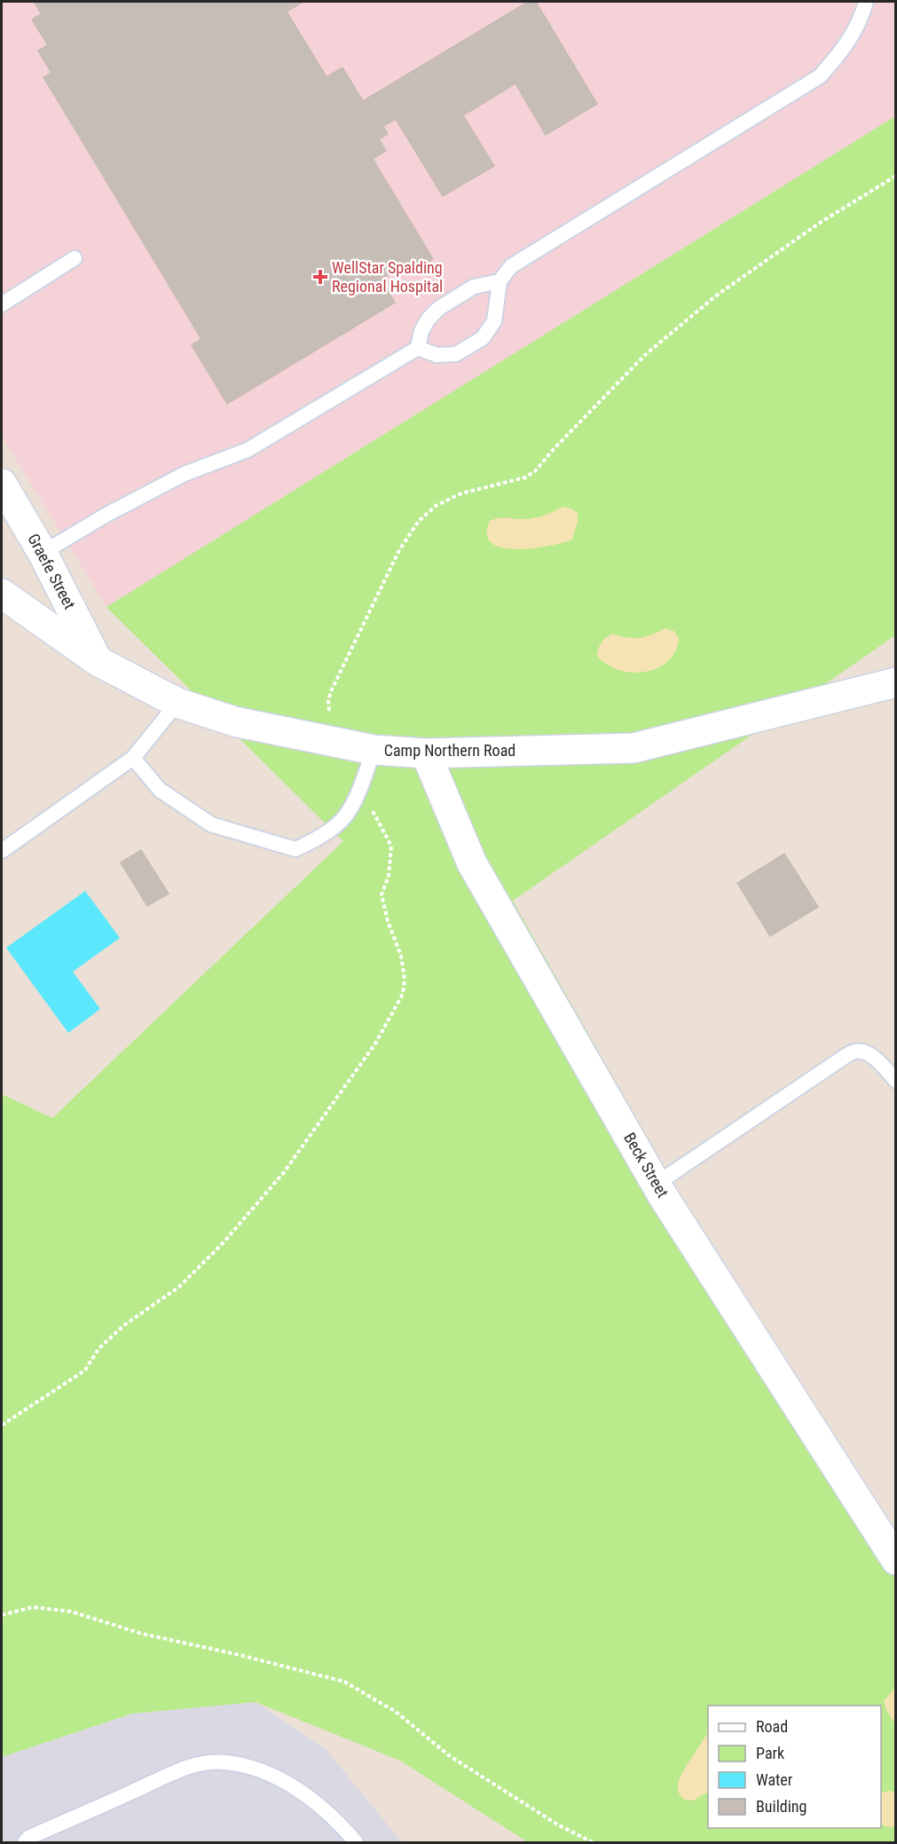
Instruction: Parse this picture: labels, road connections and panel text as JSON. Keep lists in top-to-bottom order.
{
  "streets": {
    "street": ["Graefe Street", "Camp Northern Road", "Beck Street"]
  },
  "crossings": [
    ["Graefe Street", "Camp Northern Road"],
    ["Camp Northern Road", "Beck Street"]
  ],
  "places": {
    "health": ["WellStar Spalding Regional Hospital"]
  },
  "legend": [
    "Road",
    "Park",
    "Water",
    "Building"
  ]
}
